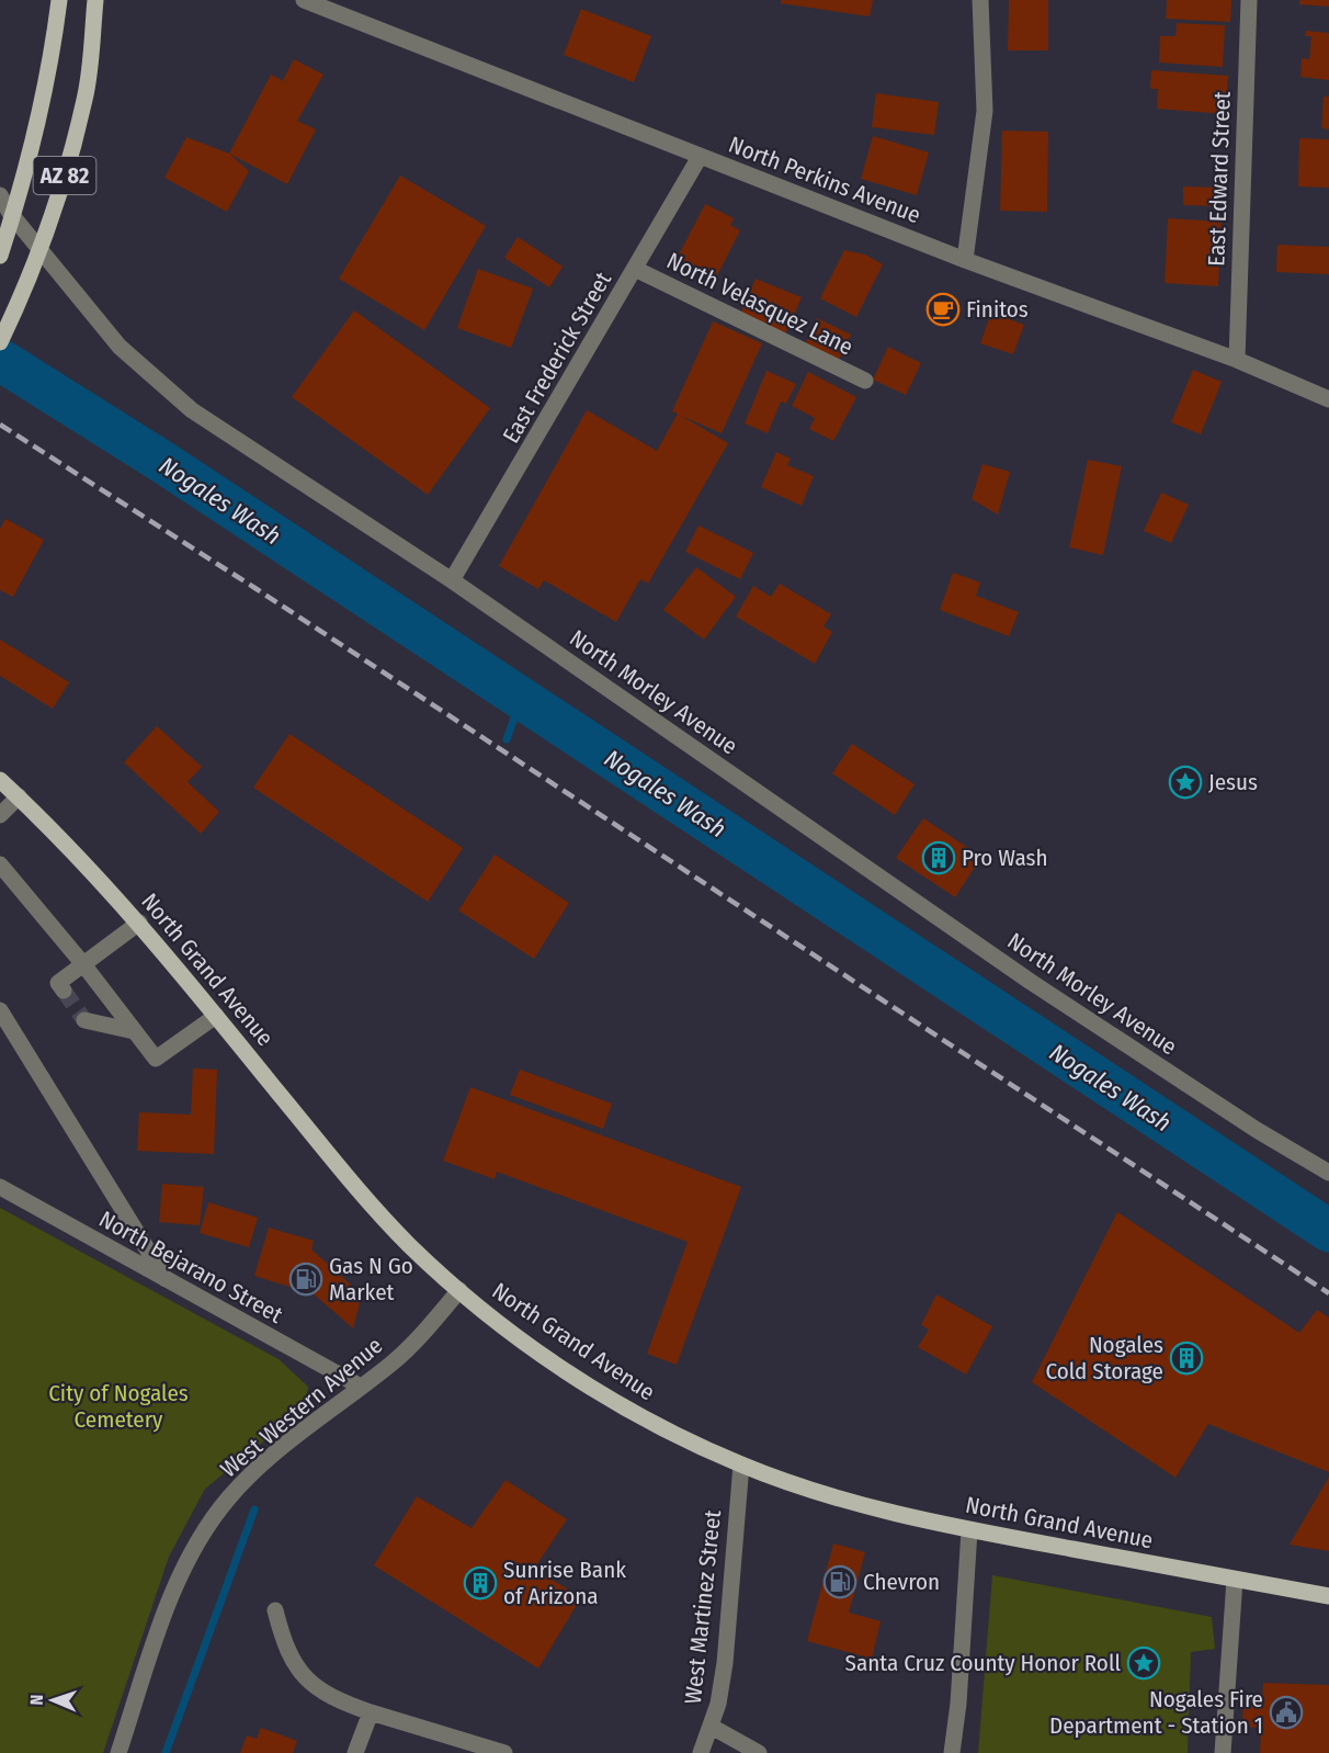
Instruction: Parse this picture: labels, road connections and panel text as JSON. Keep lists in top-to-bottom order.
{
  "streets": {
    "main road": ["AZ 82", "North Grand Avenue"],
    "street": [
      "East Edward Street",
      "North Perkins Avenue",
      "North Velasquez Lane",
      "East Frederick Street",
      "North Morley Avenue",
      "North Bejarano Street",
      "West Western Avenue",
      "West Martinez Street"
    ]
  },
  "crossings": [
    ["East Edward Street", "North Perkins Avenue"],
    ["North Perkins Avenue", "East Frederick Street"],
    ["North Velasquez Lane", "East Frederick Street"],
    ["East Frederick Street", "North Morley Avenue"],
    ["North Grand Avenue", "West Western Avenue"],
    ["North Grand Avenue", "West Martinez Street"],
    ["North Bejarano Street", "West Western Avenue"]
  ],
  "water": ["Nogales Wash"],
  "parks": ["City of Nogales Cemetery"],
  "places": {
    "cafe": ["Finitos"],
    "place": ["Jesus", "Santa Cruz County Honor Roll"],
    "building": ["Pro Wash", "Nogales Cold Storage", "Sunrise Bank of Arizona"],
    "fuel station": ["Gas N Go Market", "Chevron"],
    "public building": ["Nogales Fire Department - Station 1"]
  },
  "north": "left"
}
